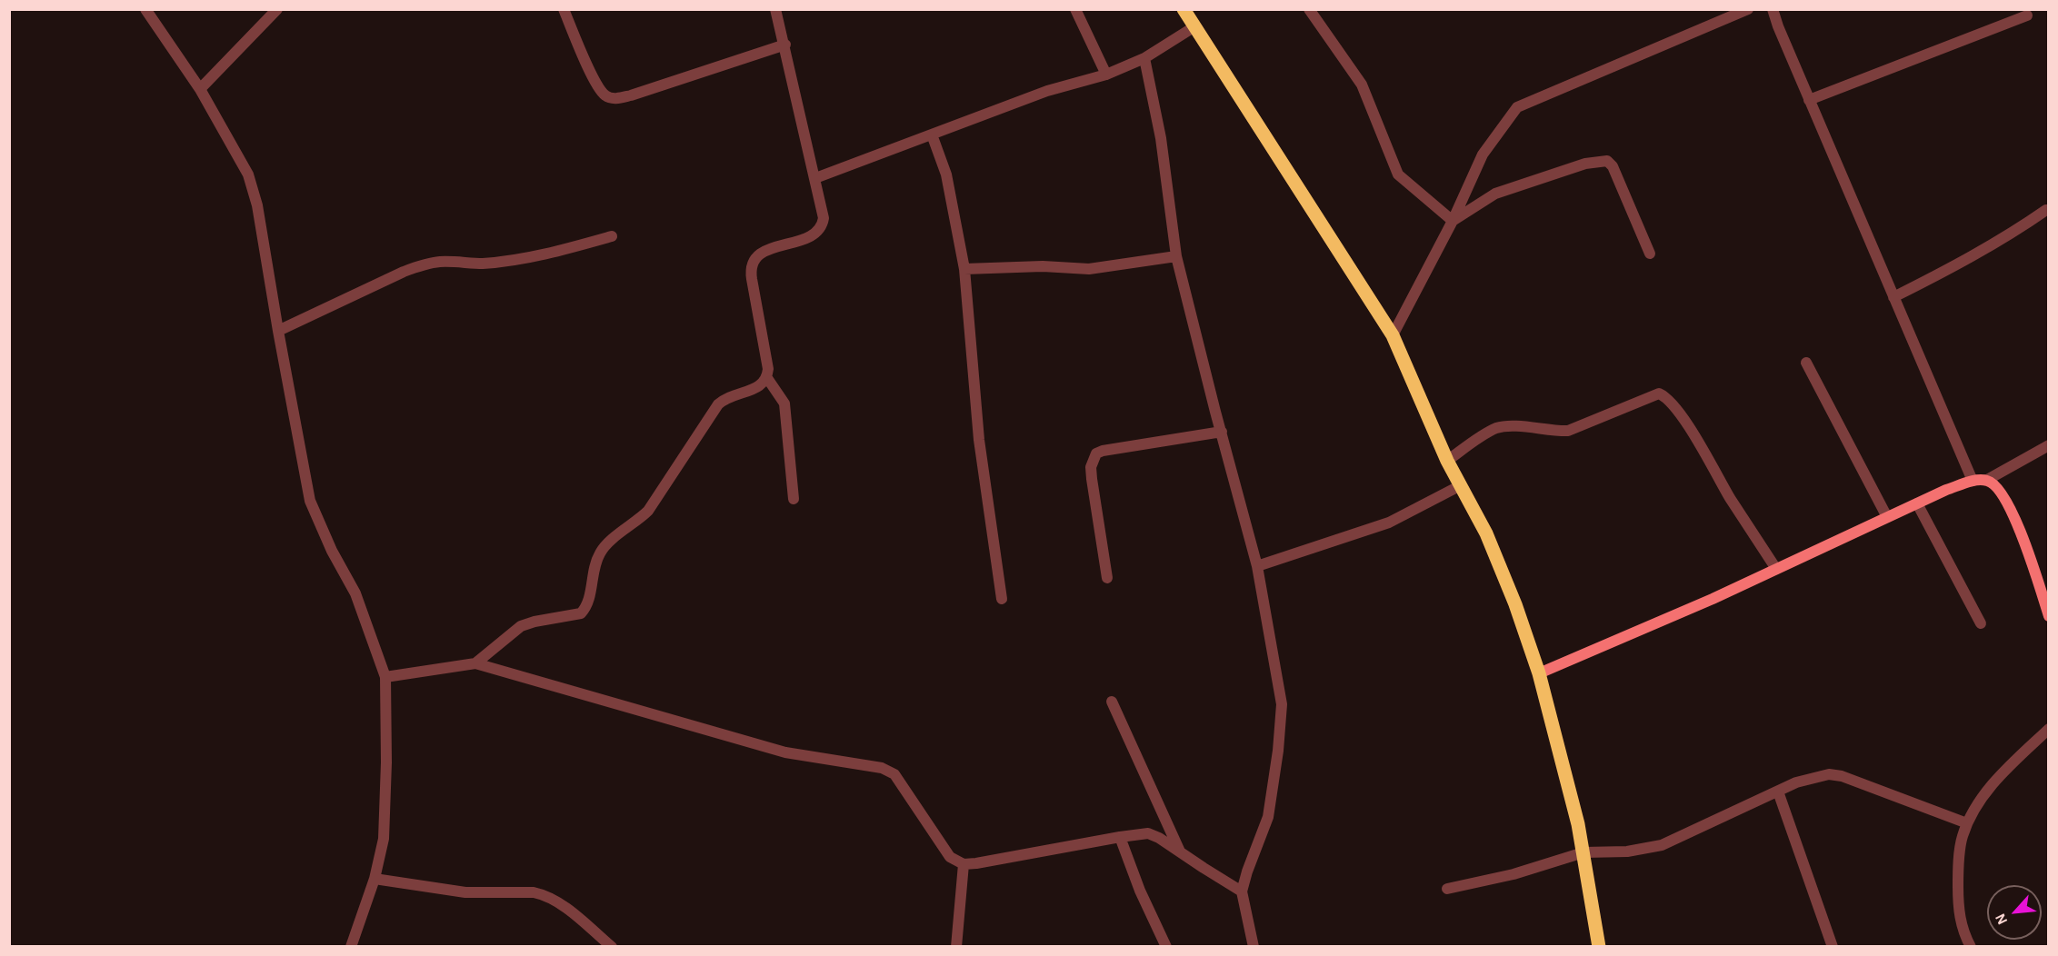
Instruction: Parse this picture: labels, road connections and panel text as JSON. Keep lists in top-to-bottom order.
{
  "north": "bottom left"
}
